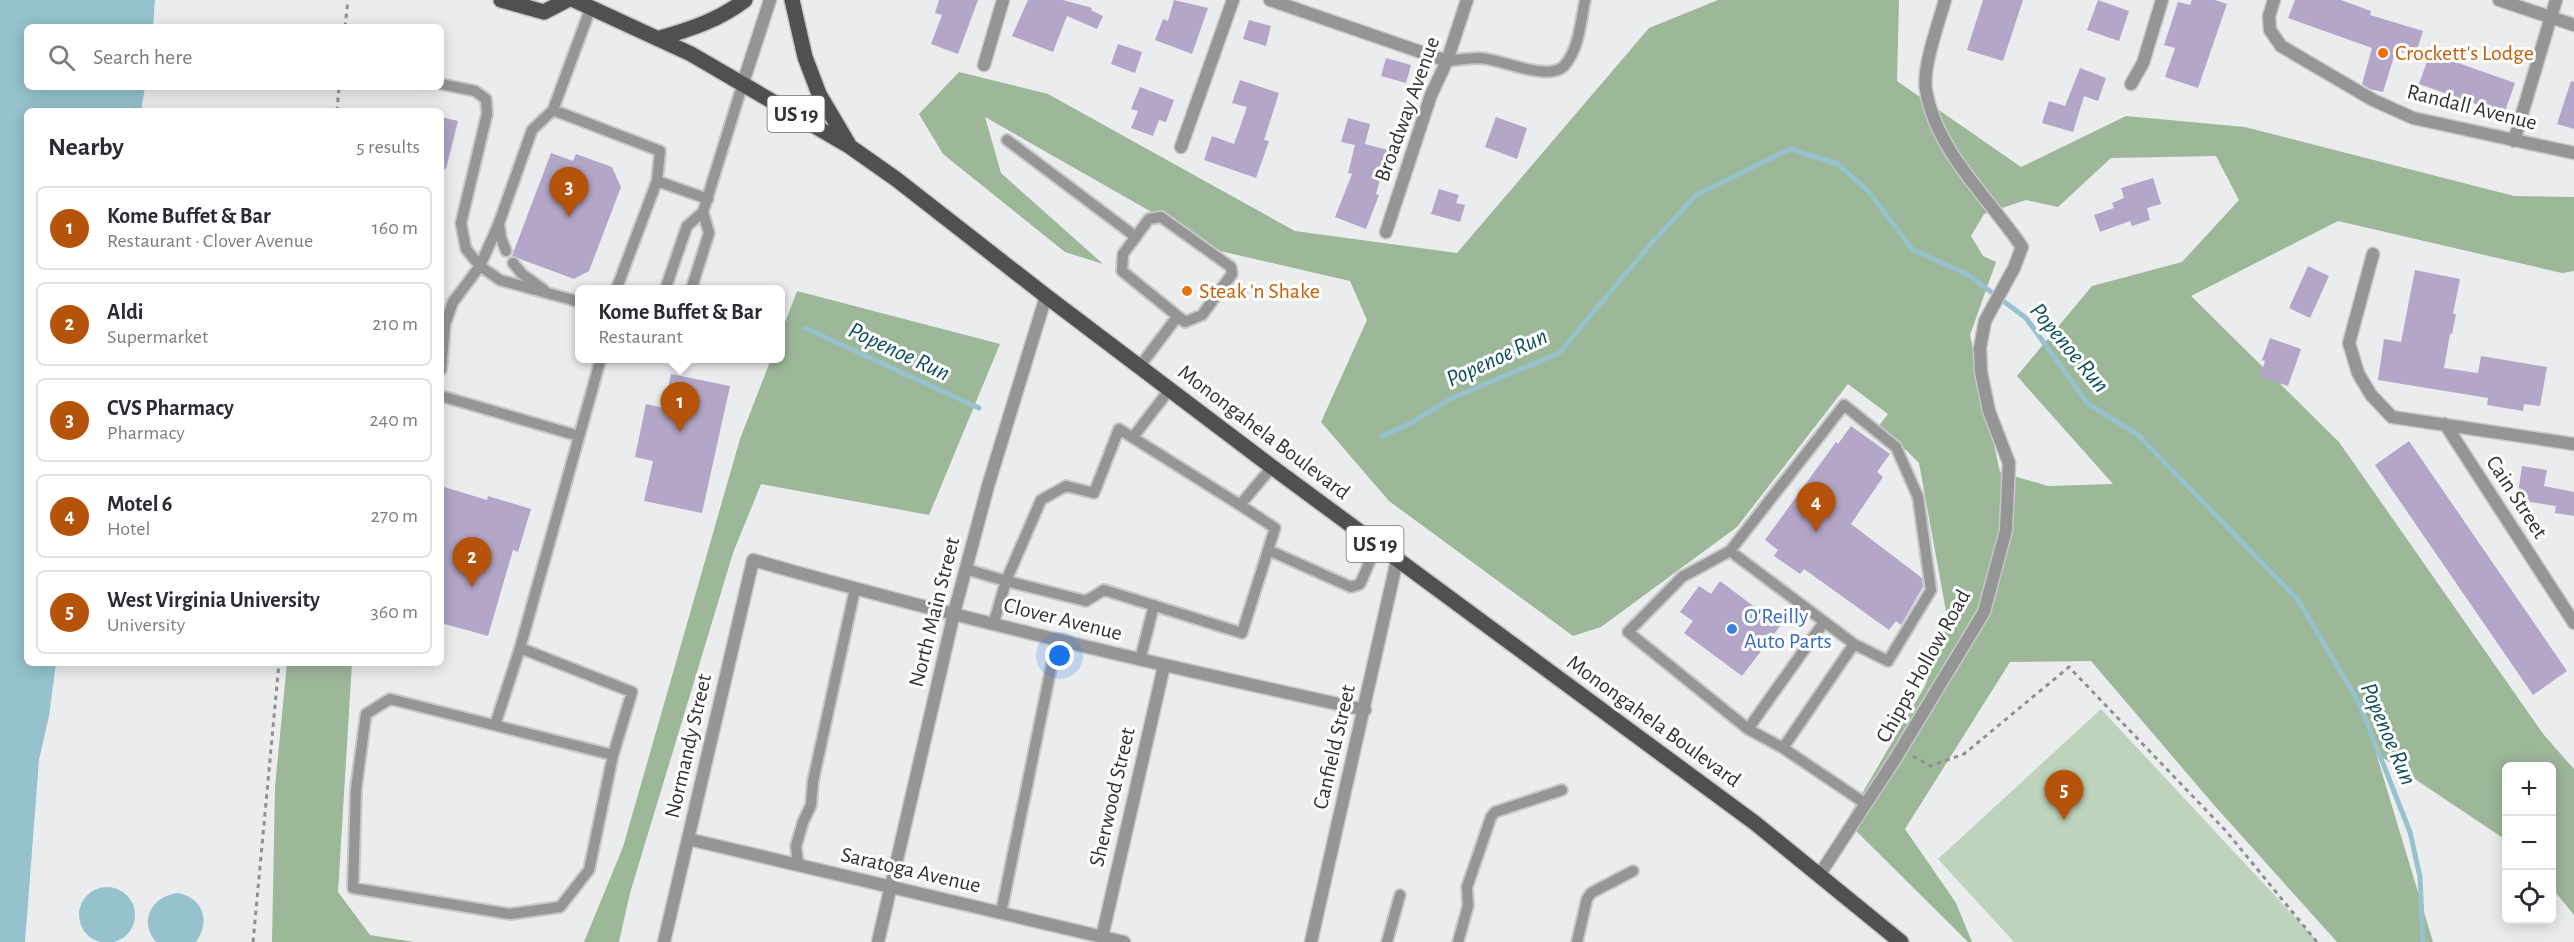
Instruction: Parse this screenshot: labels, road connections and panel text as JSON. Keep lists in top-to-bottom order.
{
  "streets": {
    "main road": ["US 19", "Monongahela Boulevard"],
    "street": [
      "Randall Avenue",
      "Broadway Avenue",
      "Cain Street",
      "North Main Street",
      "Clover Avenue",
      "Chipps Hollow Road",
      "Normandy Street",
      "Canfield Street",
      "Sherwood Street",
      "Saratoga Avenue"
    ]
  },
  "crossings": [
    ["Monongahela Boulevard", "North Main Street"],
    ["Monongahela Boulevard", "Chipps Hollow Road"],
    ["Monongahela Boulevard", "Canfield Street"],
    ["North Main Street", "Clover Avenue"],
    ["North Main Street", "Saratoga Avenue"],
    ["Clover Avenue", "Normandy Street"],
    ["Clover Avenue", "Canfield Street"],
    ["Clover Avenue", "Sherwood Street"],
    ["Normandy Street", "Saratoga Avenue"],
    ["Sherwood Street", "Saratoga Avenue"]
  ],
  "water": ["Popenoe Run"],
  "places": ["Crockett's Lodge", "Steak 'n Shake", "O'Reilly Auto Parts"],
  "page": {
    "search": "Search here",
    "heading": ["Nearby", "5 results"],
    "pins": [
      "3",
      "1",
      "4",
      "2",
      "5"
    ],
    "list": [
      {
        "mark": "1",
        "name": "Kome Buffet & Bar",
        "note": "Restaurant · Clover Avenue",
        "value": "160 m"
      },
      {
        "mark": "2",
        "name": "Aldi",
        "note": "Supermarket",
        "value": "210 m"
      },
      {
        "mark": "3",
        "name": "CVS Pharmacy",
        "note": "Pharmacy",
        "value": "240 m"
      },
      {
        "mark": "4",
        "name": "Motel 6",
        "note": "Hotel",
        "value": "270 m"
      },
      {
        "mark": "5",
        "name": "West Virginia University",
        "note": "University",
        "value": "360 m"
      }
    ],
    "popup": ["Kome Buffet & Bar", "Restaurant"],
    "map_buttons": ["+", "−"]
  }
}
